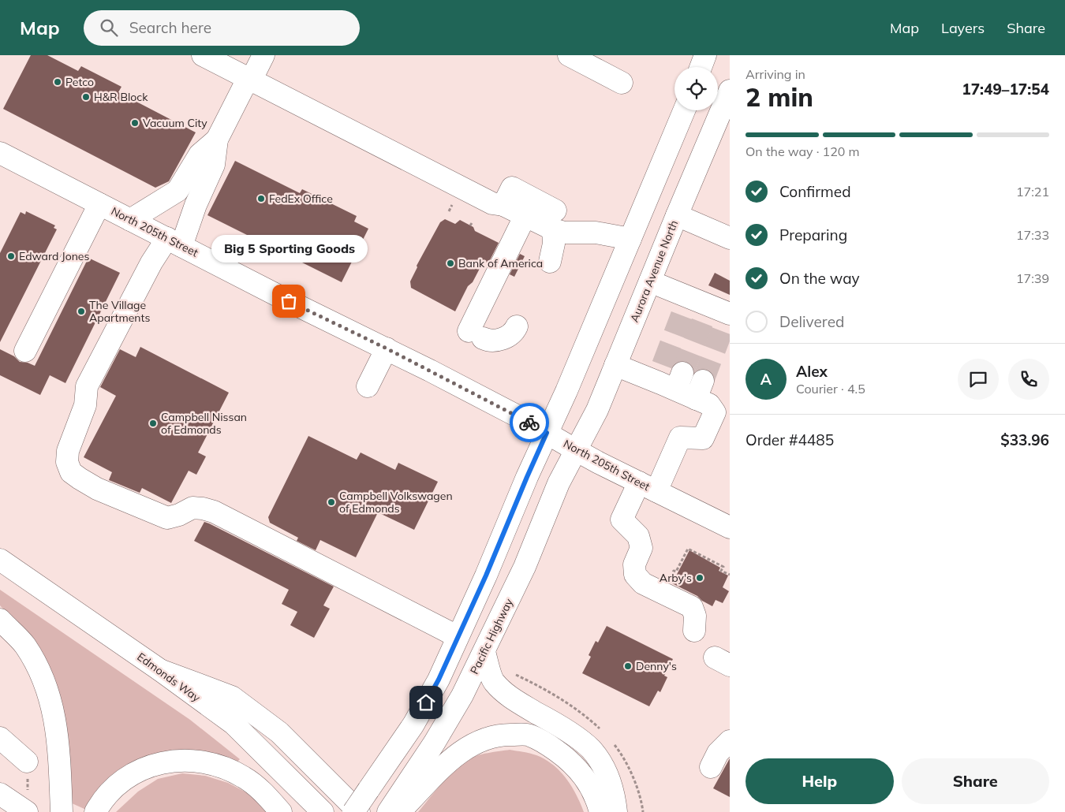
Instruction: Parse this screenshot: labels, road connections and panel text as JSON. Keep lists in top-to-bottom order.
{
  "streets": {
    "main road": [
      "North 205th Street",
      "Aurora Avenue North",
      "Pacific Highway",
      "Edmonds Way"
    ]
  },
  "crossings": [
    ["North 205th Street", "Aurora Avenue North"],
    ["North 205th Street", "Pacific Highway"],
    ["Aurora Avenue North", "Pacific Highway"]
  ],
  "places": [
    "Petco",
    "H&R Block",
    "Vacuum City",
    "FedEx Office",
    "Edward Jones",
    "Bank of America",
    "Big 5 Sporting Goods",
    "The Village Apartments",
    "Campbell Nissan of Edmonds",
    "Campbell Volkswagen of Edmonds",
    "Arby's",
    "Denny's"
  ],
  "page": {
    "header": "Map",
    "search": "Search here",
    "nav": ["Map", "Layers", "Share"],
    "heading": ["2 min", "Arriving in", "17:49–17:54"],
    "panel": [
      "Alex",
      "Courier · 4.5",
      "Order #4485",
      "$33.96"
    ],
    "bar": "On the way · 120 m",
    "list": [
      ["Confirmed", "17:21"],
      ["Preparing", "17:33"],
      ["On the way", "17:39"],
      "Delivered"
    ],
    "bubble": "Big 5 Sporting Goods",
    "round": "A",
    "buttons": ["Help", "Share"]
  }
}
